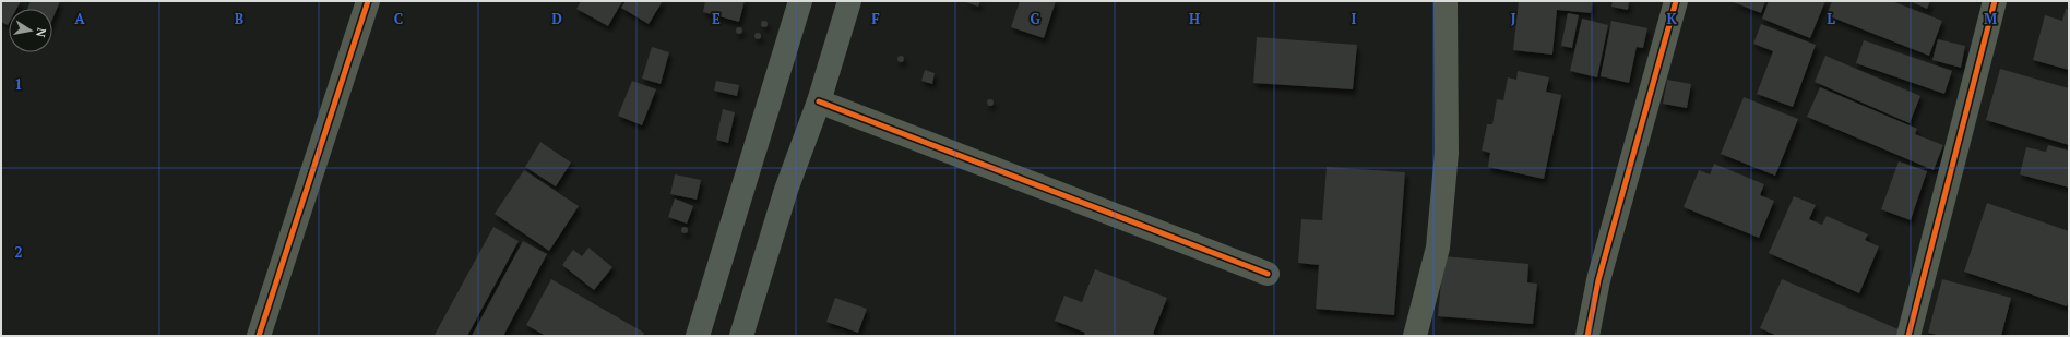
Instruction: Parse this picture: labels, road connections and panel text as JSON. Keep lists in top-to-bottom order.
{
  "north": "right",
  "grid": {
    "columns": [
      "A",
      "B",
      "C",
      "D",
      "E",
      "F",
      "G",
      "H",
      "I",
      "J",
      "K",
      "L",
      "M"
    ],
    "rows": ["1", "2"]
  }
}
